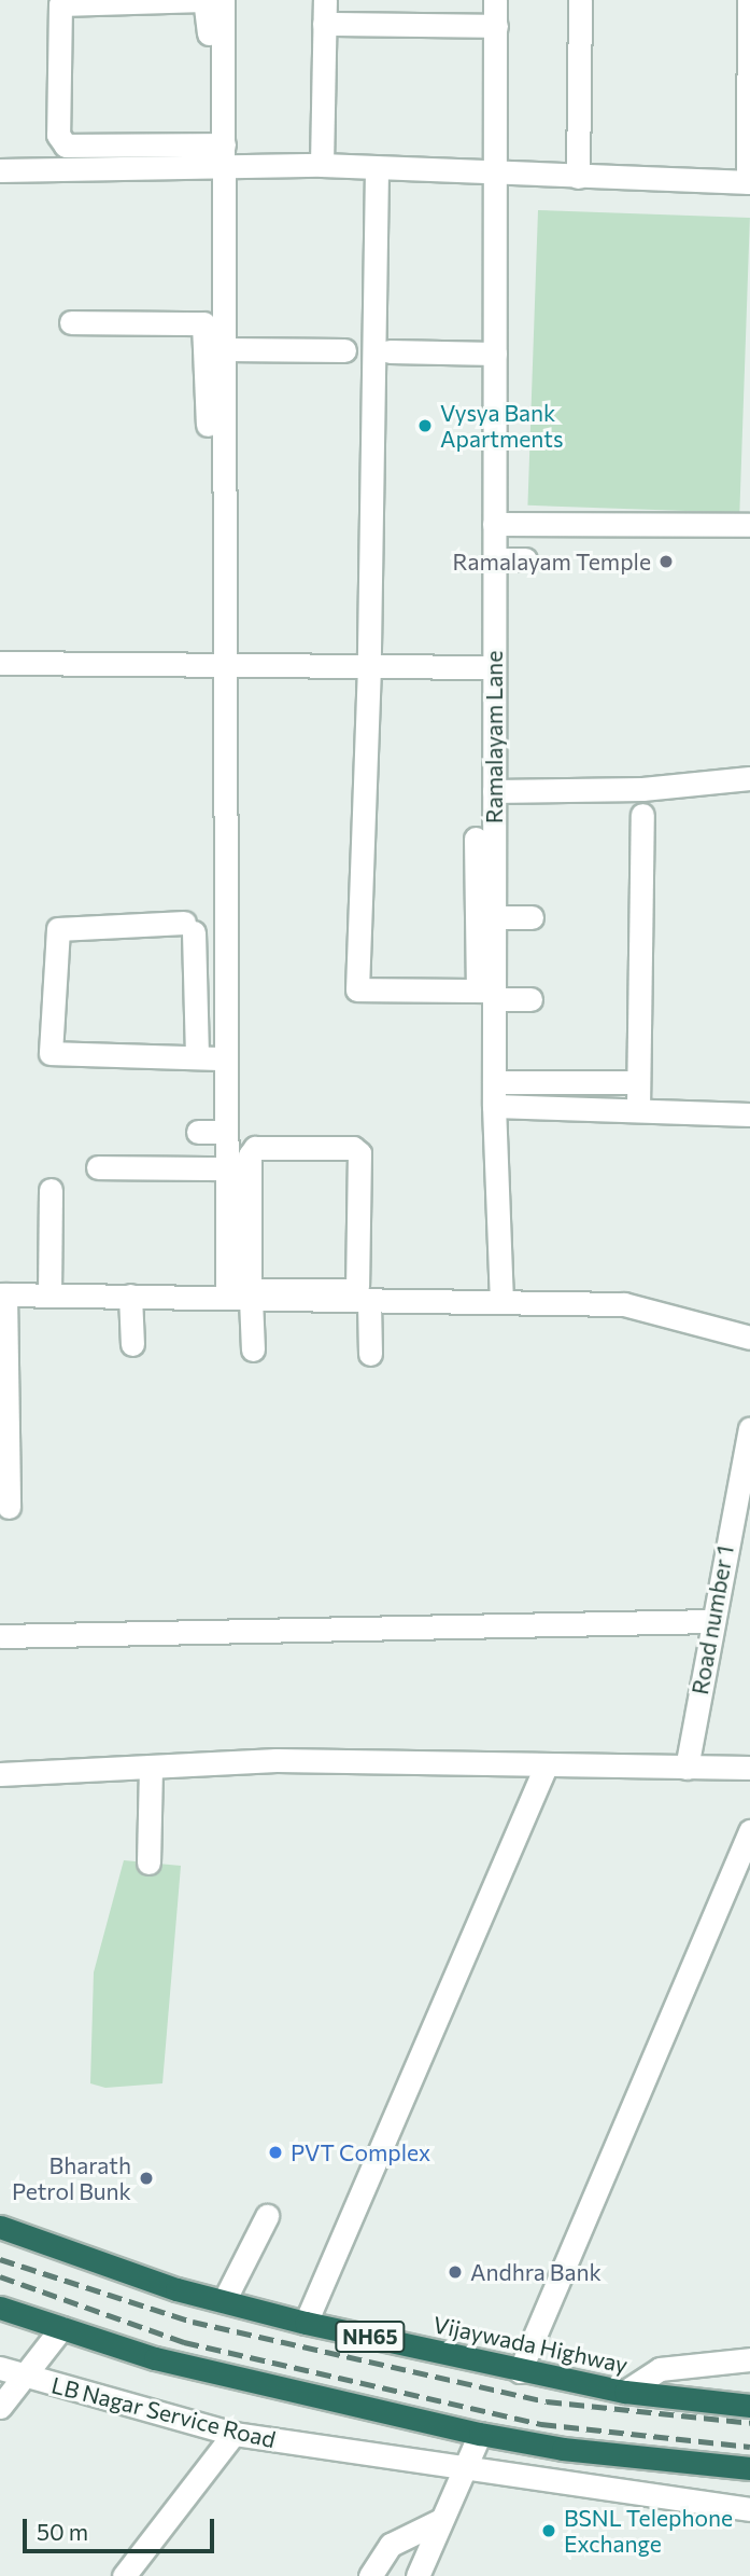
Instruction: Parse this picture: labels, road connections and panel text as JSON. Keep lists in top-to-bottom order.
{
  "streets": {
    "highway": ["NH65", "Vijaywada Highway"],
    "street": ["Ramalayam Lane", "Road number 1", "LB Nagar Service Road"]
  },
  "places": [
    "Vysya Bank Apartments",
    "Ramalayam Temple",
    "PVT Complex",
    "Bharath Petrol Bunk",
    "Andhra Bank",
    "BSNL Telephone Exchange"
  ],
  "scale_bar": "50 m"
}
